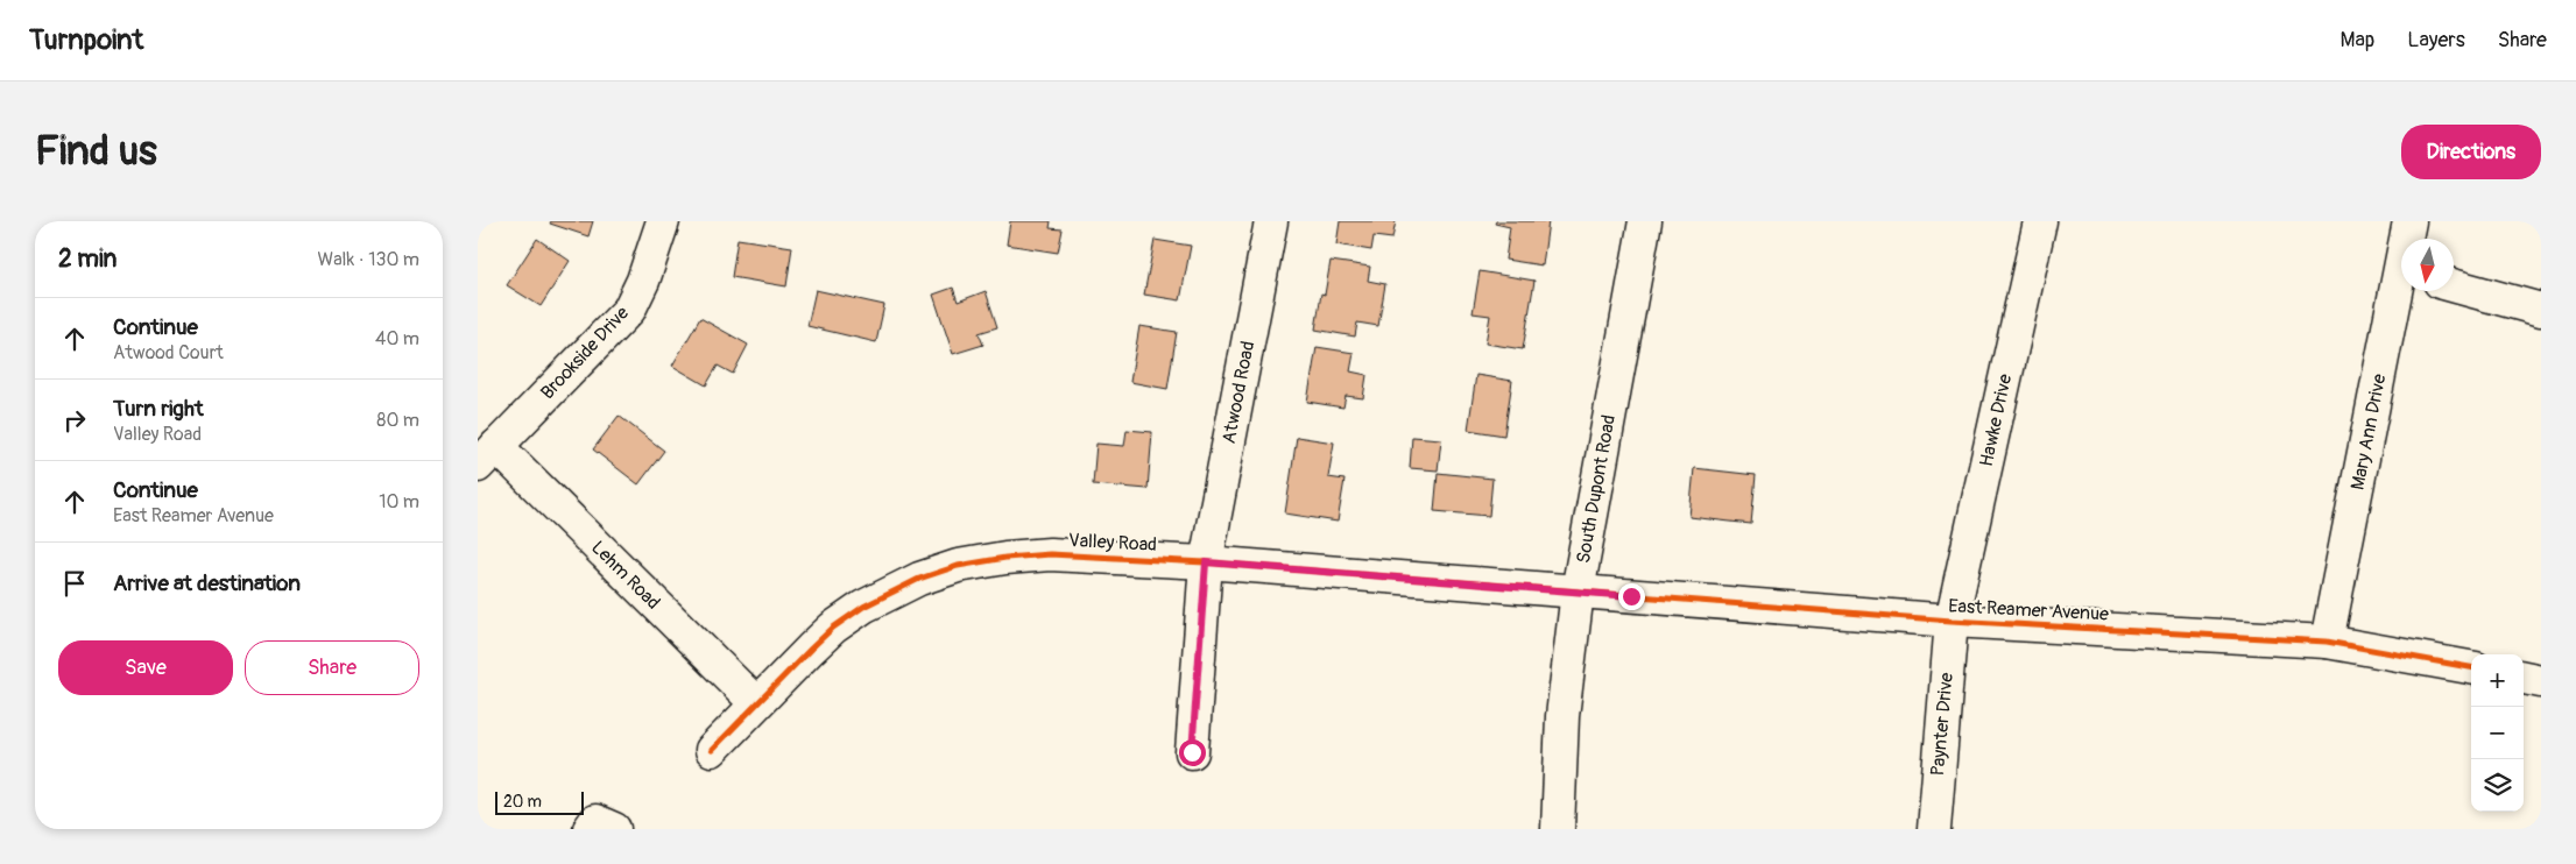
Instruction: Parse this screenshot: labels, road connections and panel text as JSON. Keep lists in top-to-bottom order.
{
  "streets": {
    "street": [
      "Brookside Drive",
      "Atwood Road",
      "Hawke Drive",
      "Mary Ann Drive",
      "South Dupont Road",
      "Valley Road",
      "Lehm Road",
      "East Reamer Avenue",
      "Paynter Drive"
    ]
  },
  "crossings": [
    ["Brookside Drive", "Lehm Road"],
    ["Atwood Road", "Valley Road"],
    ["Hawke Drive", "East Reamer Avenue"],
    ["Hawke Drive", "Paynter Drive"],
    ["Mary Ann Drive", "East Reamer Avenue"],
    ["South Dupont Road", "Valley Road"],
    ["South Dupont Road", "East Reamer Avenue"],
    ["Valley Road", "Lehm Road"],
    ["Valley Road", "East Reamer Avenue"],
    ["East Reamer Avenue", "Paynter Drive"]
  ],
  "scale_bar": "20 m",
  "north": "bottom",
  "page": {
    "header": "Turnpoint",
    "nav": ["Map", "Layers", "Share"],
    "buttons": [
      "Directions",
      ["Save", "Share"]
    ],
    "title": "Find us",
    "heading": ["2 min", "Walk · 130 m"],
    "list": [
      ["Continue", "Atwood Court", "40 m"],
      ["Turn right", "Valley Road", "80 m"],
      ["Continue", "East Reamer Avenue", "10 m"],
      "Arrive at destination"
    ],
    "map_buttons": ["+", "−"],
    "scale": "20 m"
  }
}
